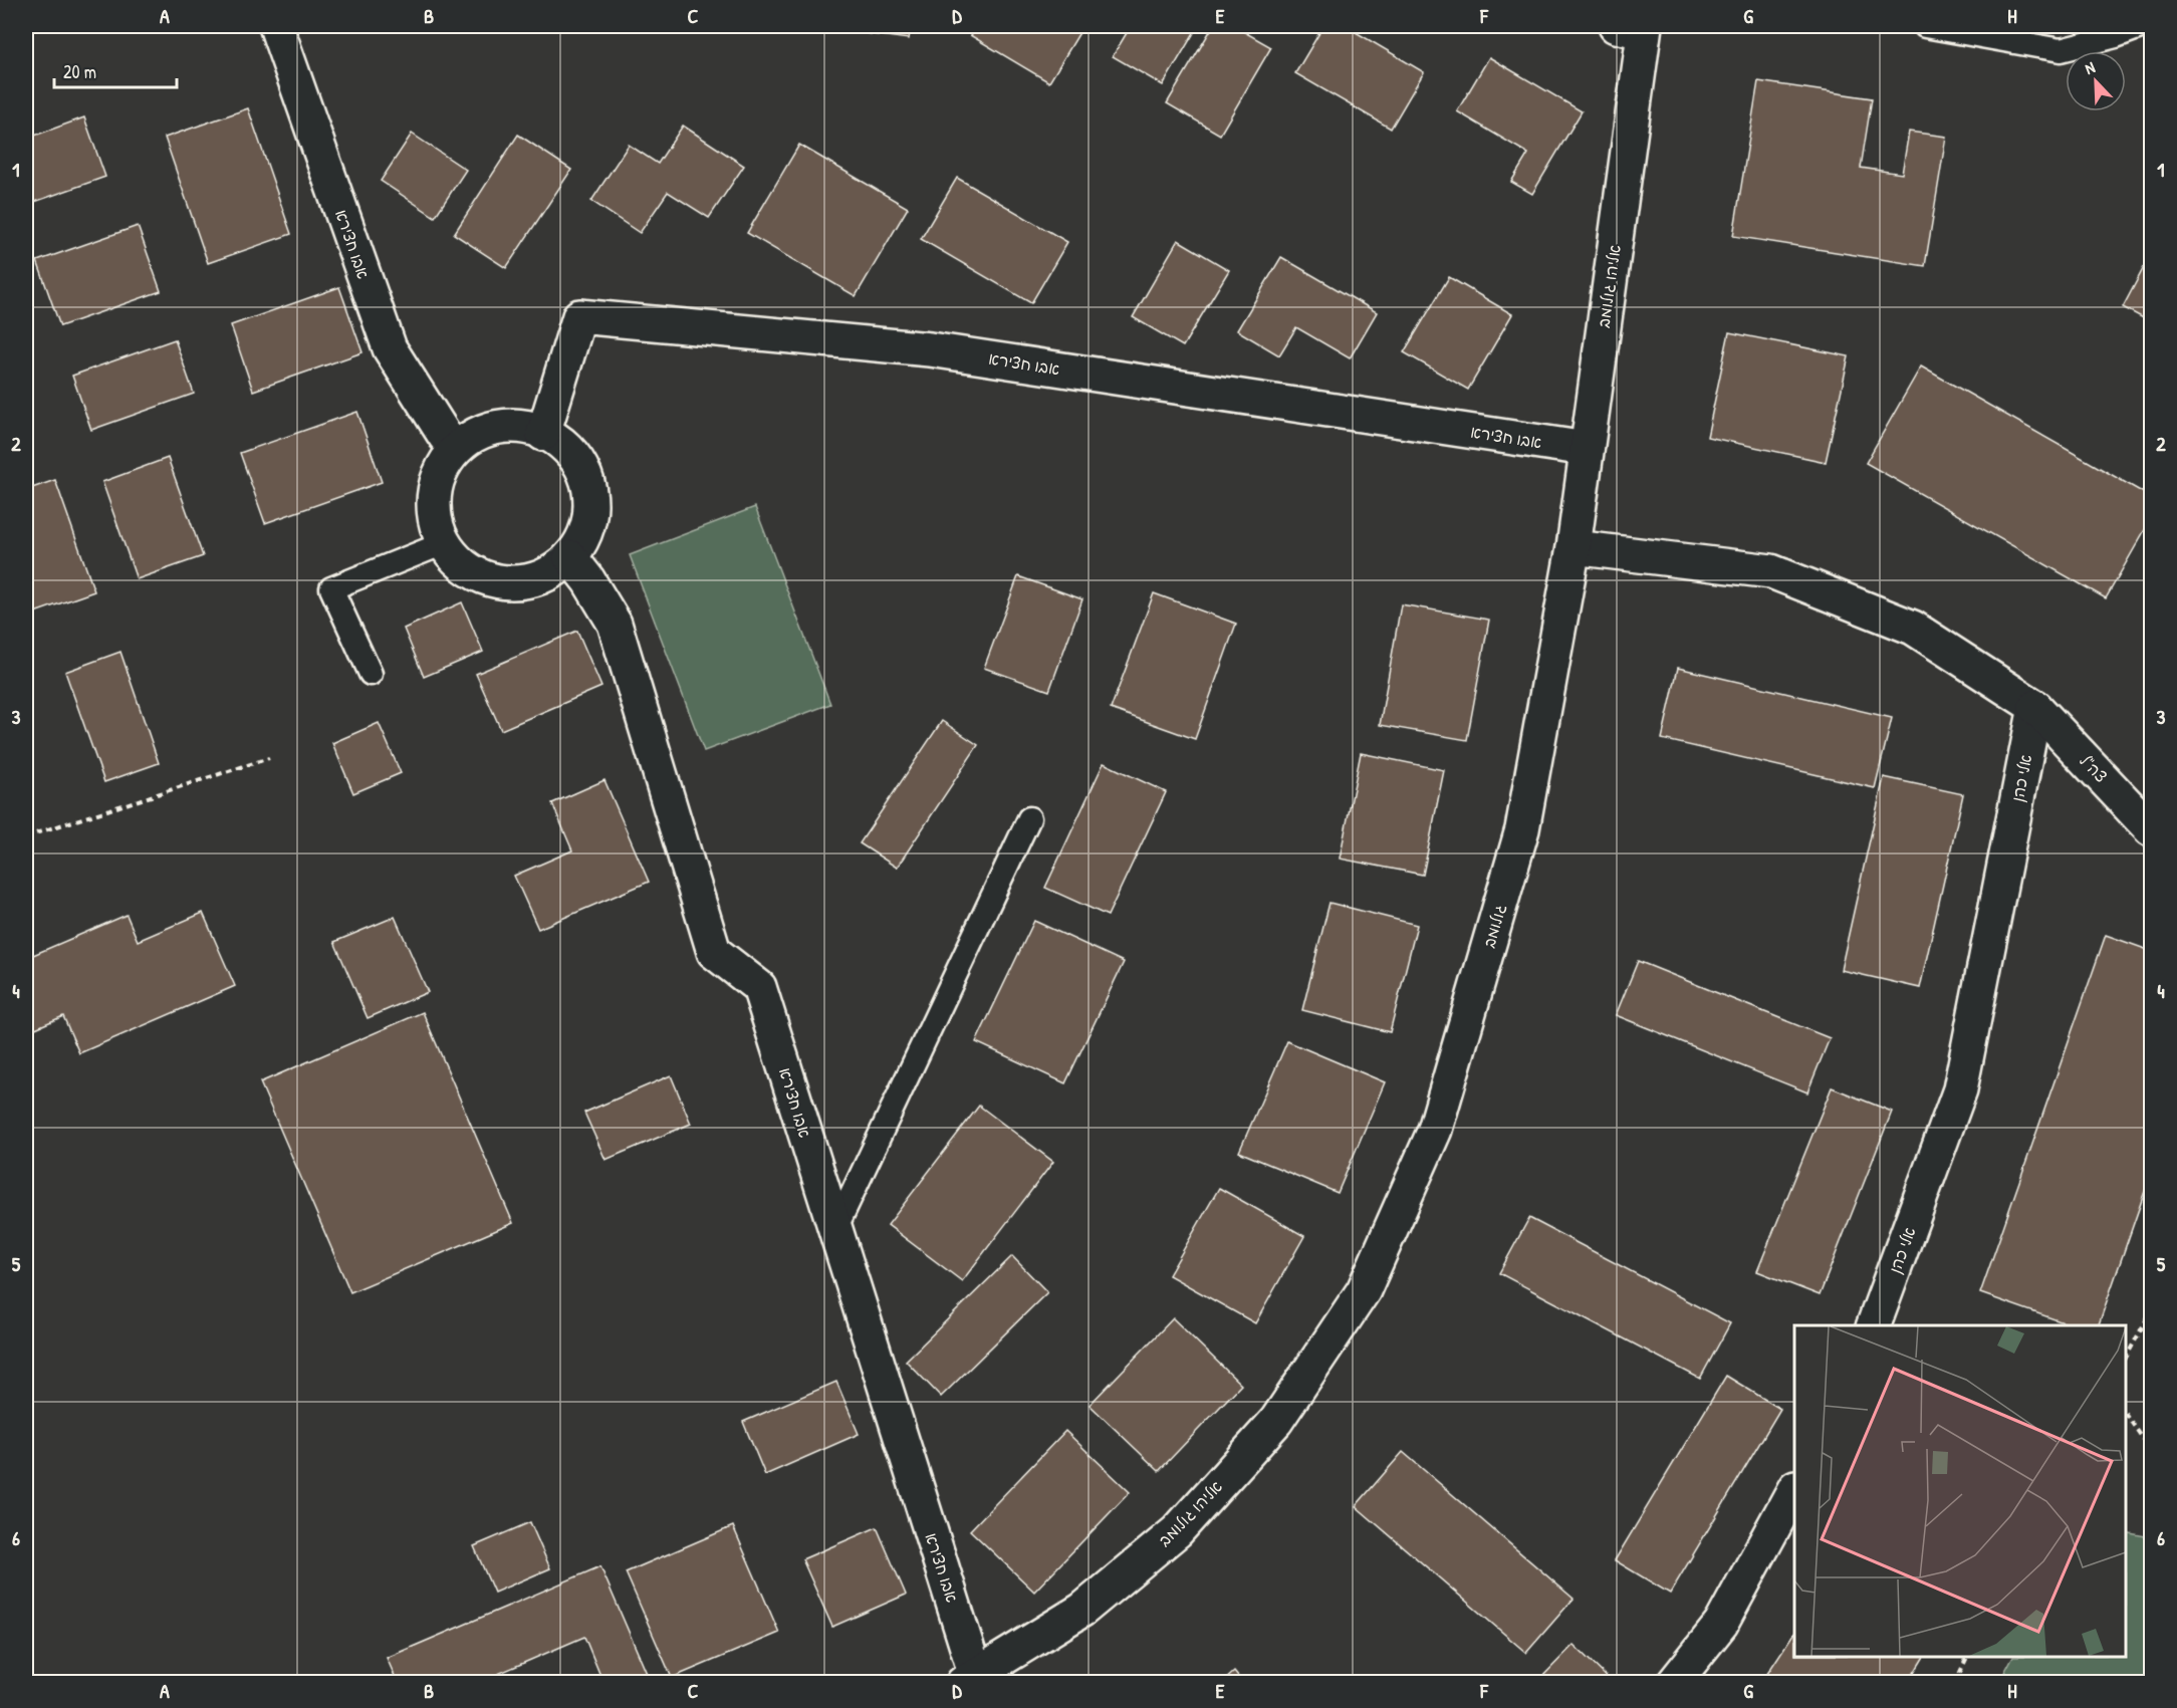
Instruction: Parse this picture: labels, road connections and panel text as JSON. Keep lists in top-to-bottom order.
{
  "streets": {
    "street": [
      "אבו חצירא",
      "אליהו גולומב",
      "צה\"ל",
      "אלי כהן",
      "גולומב"
    ]
  },
  "crossings": [
    ["אבו חצירא", "אליהו גולומב"],
    ["אליהו גולומב", "גולומב"],
    ["צה\"ל", "אלי כהן"]
  ],
  "scale_bar": "20 m",
  "north": "top left",
  "grid": {
    "columns": [
      "A",
      "B",
      "C",
      "D",
      "E",
      "F",
      "G",
      "H"
    ],
    "rows": [
      "1",
      "2",
      "3",
      "4",
      "5",
      "6"
    ]
  }
}
